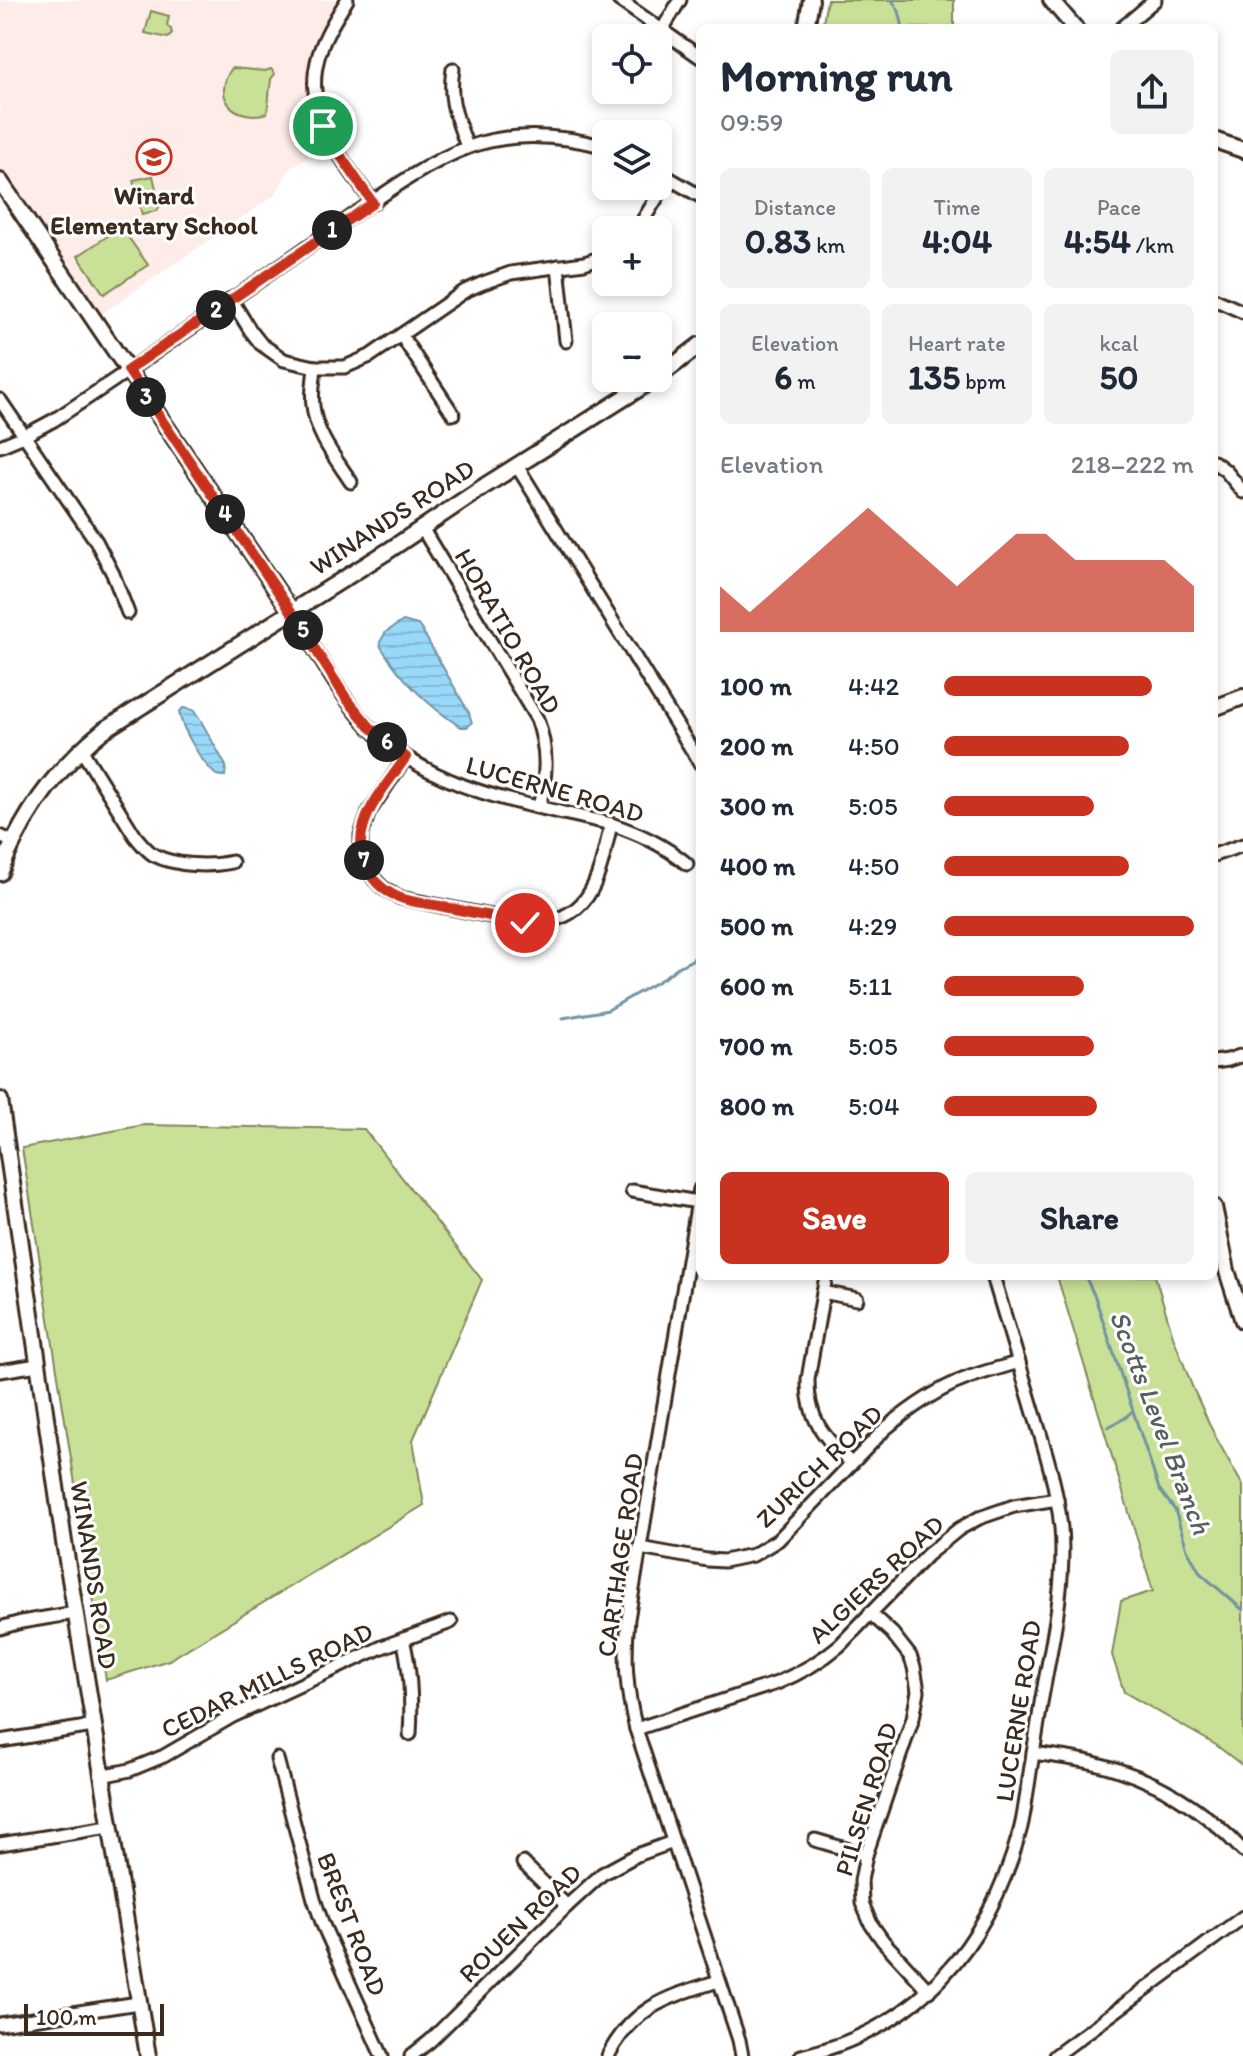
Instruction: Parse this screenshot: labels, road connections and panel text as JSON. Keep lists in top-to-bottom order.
{
  "streets": {
    "street": [
      "WINANDS ROAD",
      "HORATIO ROAD",
      "LUCERNE ROAD",
      "ZURICH ROAD",
      "CARTHAGE ROAD",
      "ALGIERS ROAD",
      "CEDAR MILLS ROAD",
      "PILSEN ROAD",
      "ROUEN ROAD",
      "BREST ROAD"
    ]
  },
  "crossings": [
    ["WINANDS ROAD", "HORATIO ROAD"],
    ["WINANDS ROAD", "LUCERNE ROAD"],
    ["WINANDS ROAD", "CEDAR MILLS ROAD"],
    ["HORATIO ROAD", "LUCERNE ROAD"],
    ["LUCERNE ROAD", "ZURICH ROAD"],
    ["LUCERNE ROAD", "ALGIERS ROAD"],
    ["LUCERNE ROAD", "PILSEN ROAD"],
    ["ZURICH ROAD", "CARTHAGE ROAD"],
    ["CARTHAGE ROAD", "ALGIERS ROAD"],
    ["CARTHAGE ROAD", "ROUEN ROAD"],
    ["ALGIERS ROAD", "PILSEN ROAD"]
  ],
  "water": ["Scotts Level Branch"],
  "places": {
    "school or university": ["Winard Elementary School"]
  },
  "scale_bar": "100 m",
  "page": {
    "map_buttons": ["+", "−"],
    "heading": ["Morning run", "09:59"],
    "stats": [
      ["Distance", "0.83 km"],
      ["Time", "4:04"],
      ["Pace", "4:54 /km"],
      ["Elevation", "6 m"],
      ["Heart rate", "135 bpm"],
      ["kcal", "50"]
    ],
    "pins": [
      "1",
      "2",
      "3",
      "4",
      "5",
      "6",
      "7"
    ],
    "chart": ["Elevation", "218–222 m"],
    "list": [
      {
        "name": "100 m",
        "note": "4:42"
      },
      {
        "name": "200 m",
        "note": "4:50"
      },
      {
        "name": "300 m",
        "note": "5:05"
      },
      {
        "name": "400 m",
        "note": "4:50"
      },
      {
        "name": "500 m",
        "note": "4:29"
      },
      {
        "name": "600 m",
        "note": "5:11"
      },
      {
        "name": "700 m",
        "note": "5:05"
      },
      {
        "name": "800 m",
        "note": "5:04"
      }
    ],
    "buttons": ["Save", "Share"],
    "scale": "100 m"
  }
}
